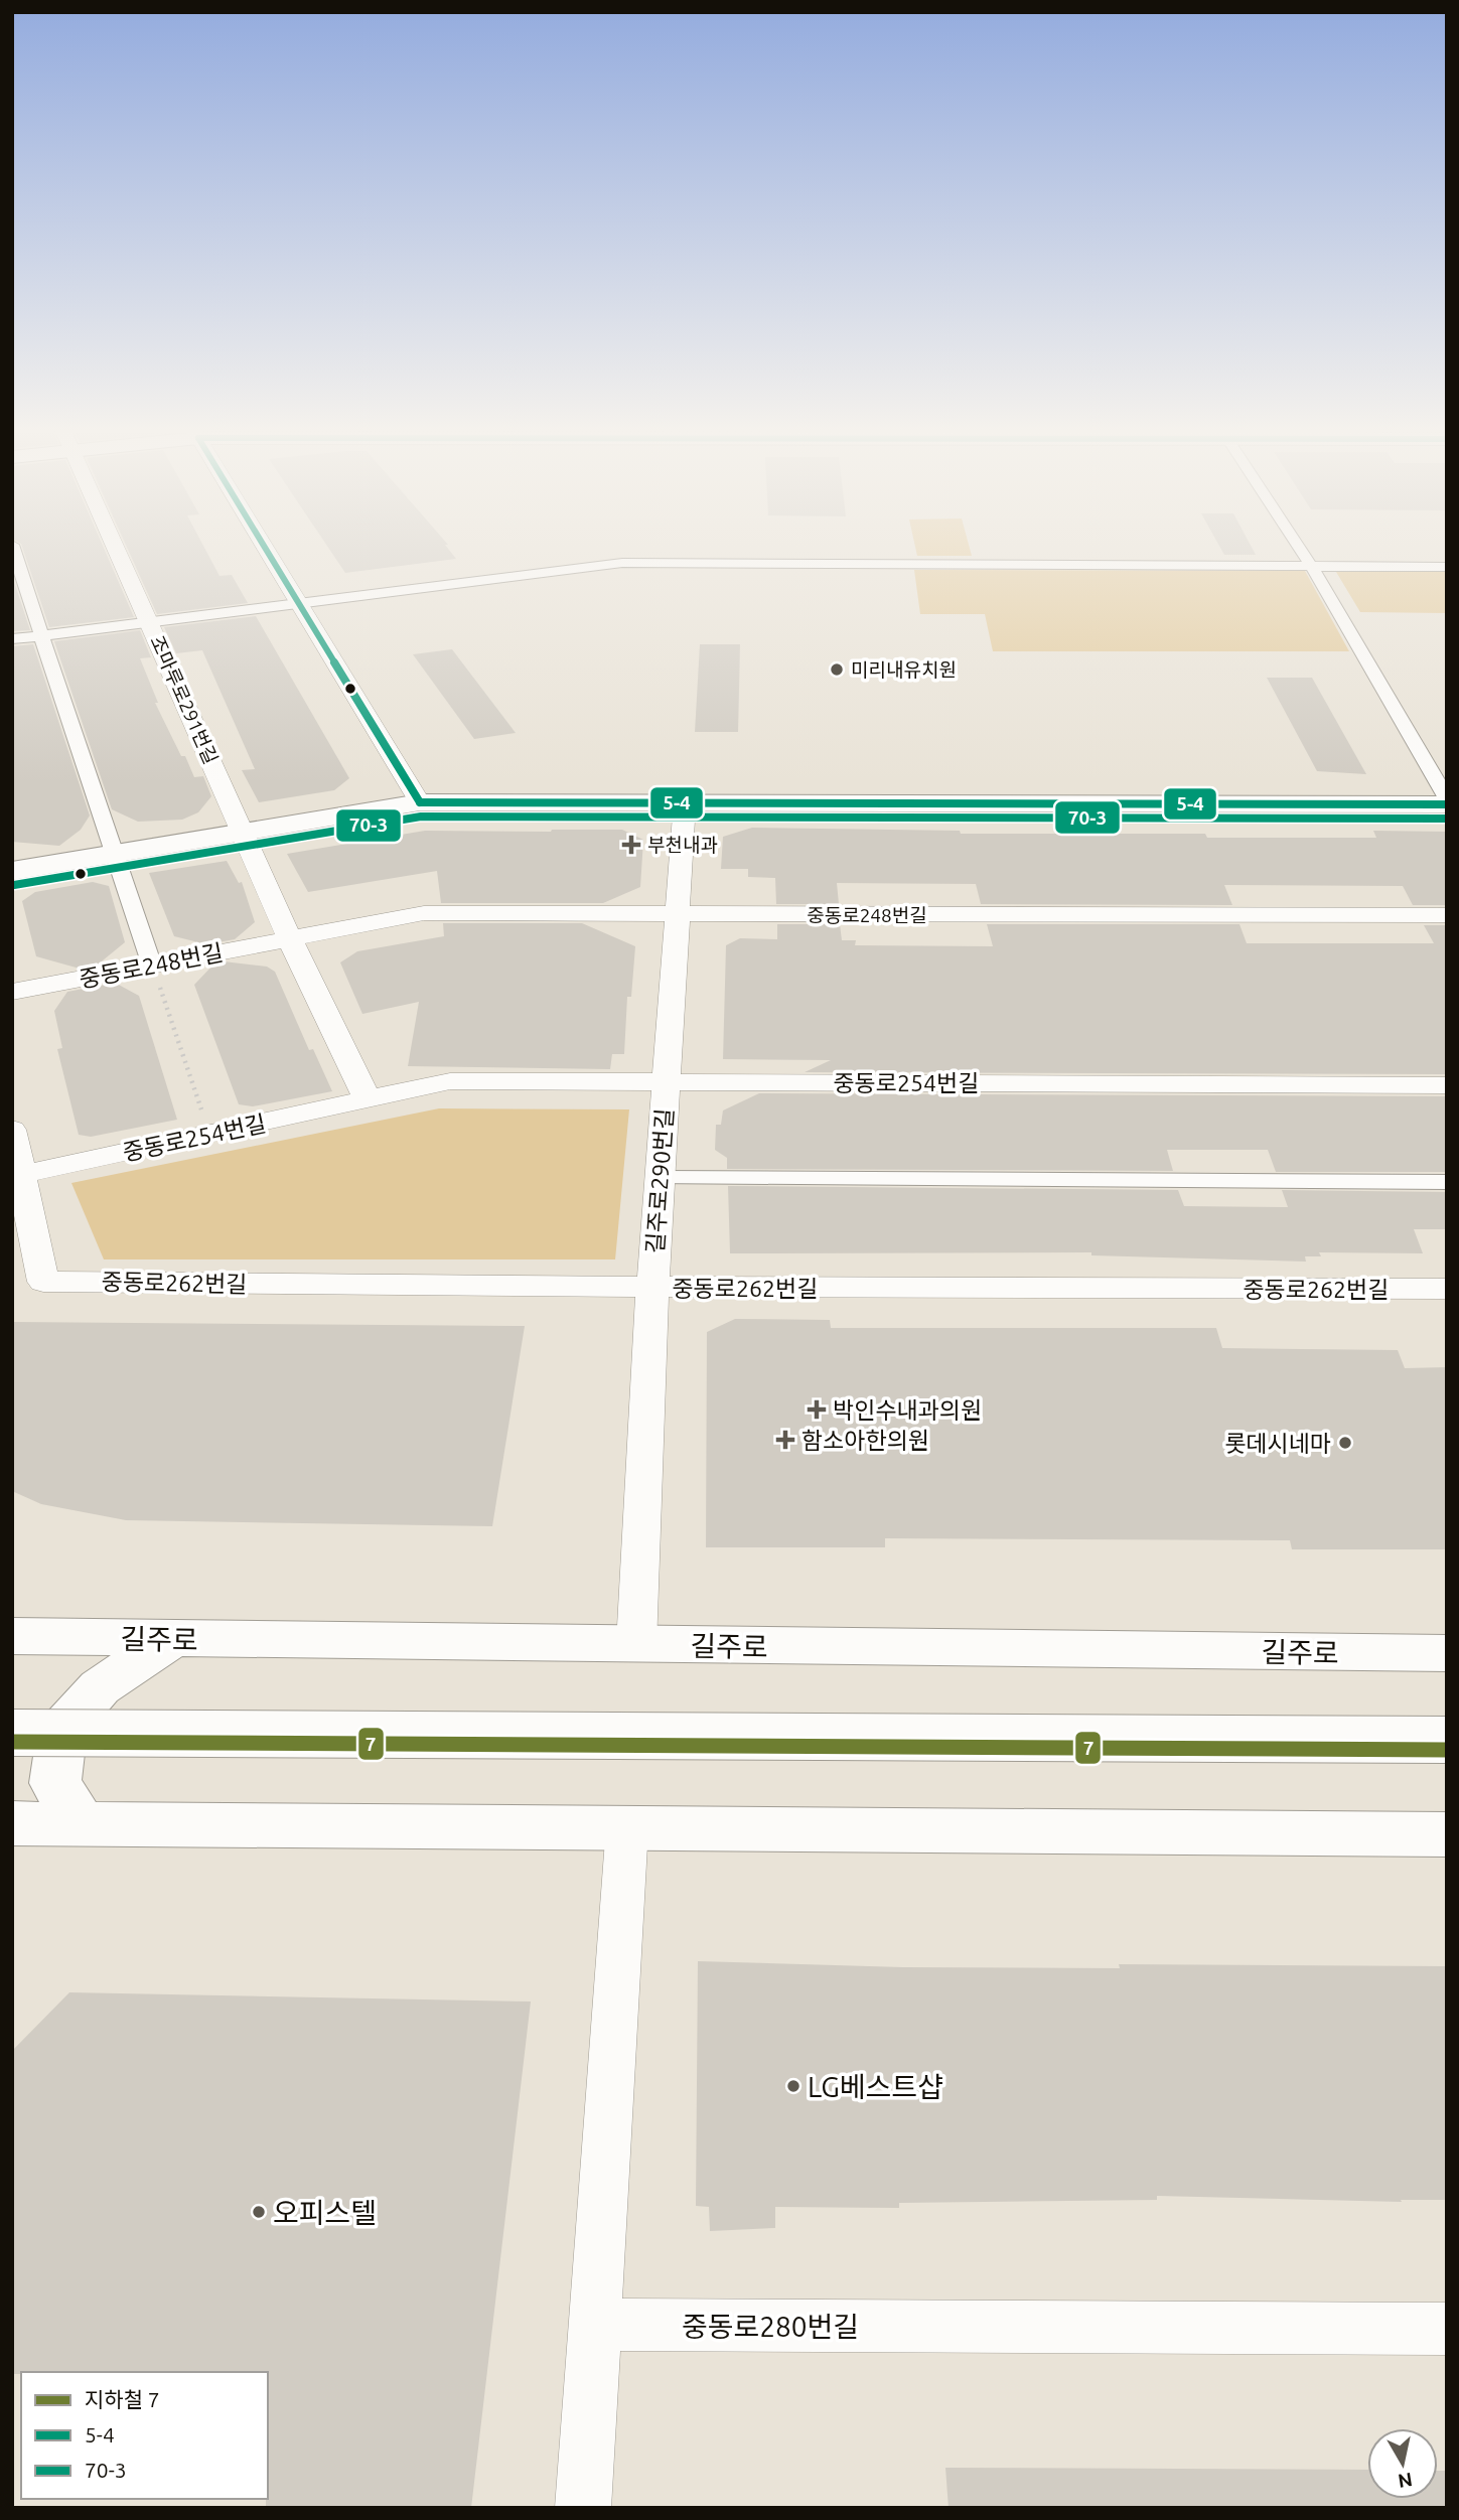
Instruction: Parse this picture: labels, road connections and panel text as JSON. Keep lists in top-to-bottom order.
{
  "streets": {
    "street": [
      "조마루로291번길",
      "중동로248번길",
      "중동로254번길",
      "길주로290번길",
      "중동로262번길",
      "길주로",
      "중동로280번길"
    ]
  },
  "crossings": [
    ["중동로248번길", "길주로290번길"],
    ["중동로254번길", "길주로290번길"],
    ["중동로254번길", "중동로262번길"],
    ["길주로290번길", "중동로262번길"],
    ["길주로290번길", "길주로"]
  ],
  "places": {
    "other": [
      "미리내유치원",
      "롯데시네마",
      "LG베스트샵",
      "오피스텔"
    ],
    "health": ["부천내과", "박인수내과의원", "함소아한의원"]
  },
  "lines": ["transit line 5-4", "transit line 70-3", "metro line 7"],
  "legend": ["지하철 7", "5-4", "70-3"],
  "north": "bottom"
}
